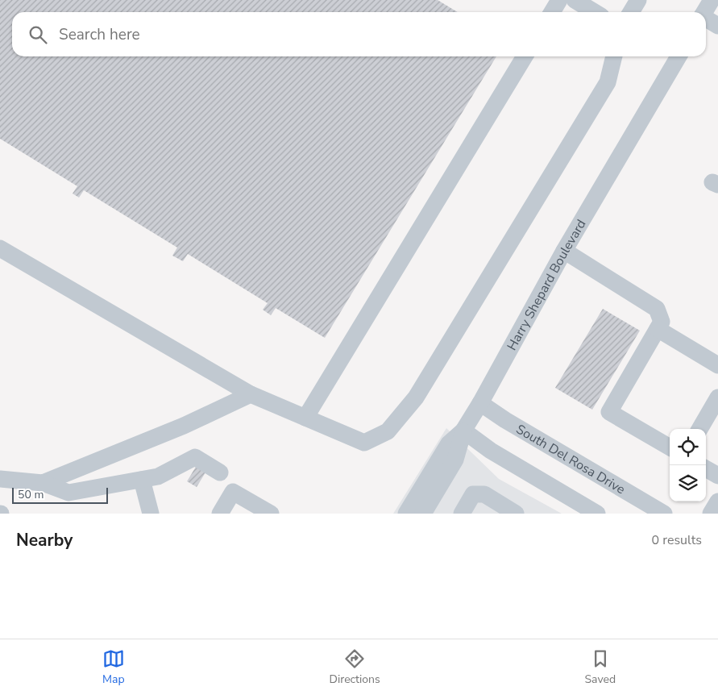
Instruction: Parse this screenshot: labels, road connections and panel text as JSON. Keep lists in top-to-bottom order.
{
  "streets": {
    "street": ["Harry Shepard Boulevard", "South Del Rosa Drive"]
  },
  "crossings": [
    ["Harry Shepard Boulevard", "South Del Rosa Drive"]
  ],
  "scale_bar": "50 m",
  "page": {
    "search": "Search here",
    "scale": "50 m",
    "heading": ["Nearby", "0 results"],
    "nav": ["Map", "Directions", "Saved"]
  }
}
